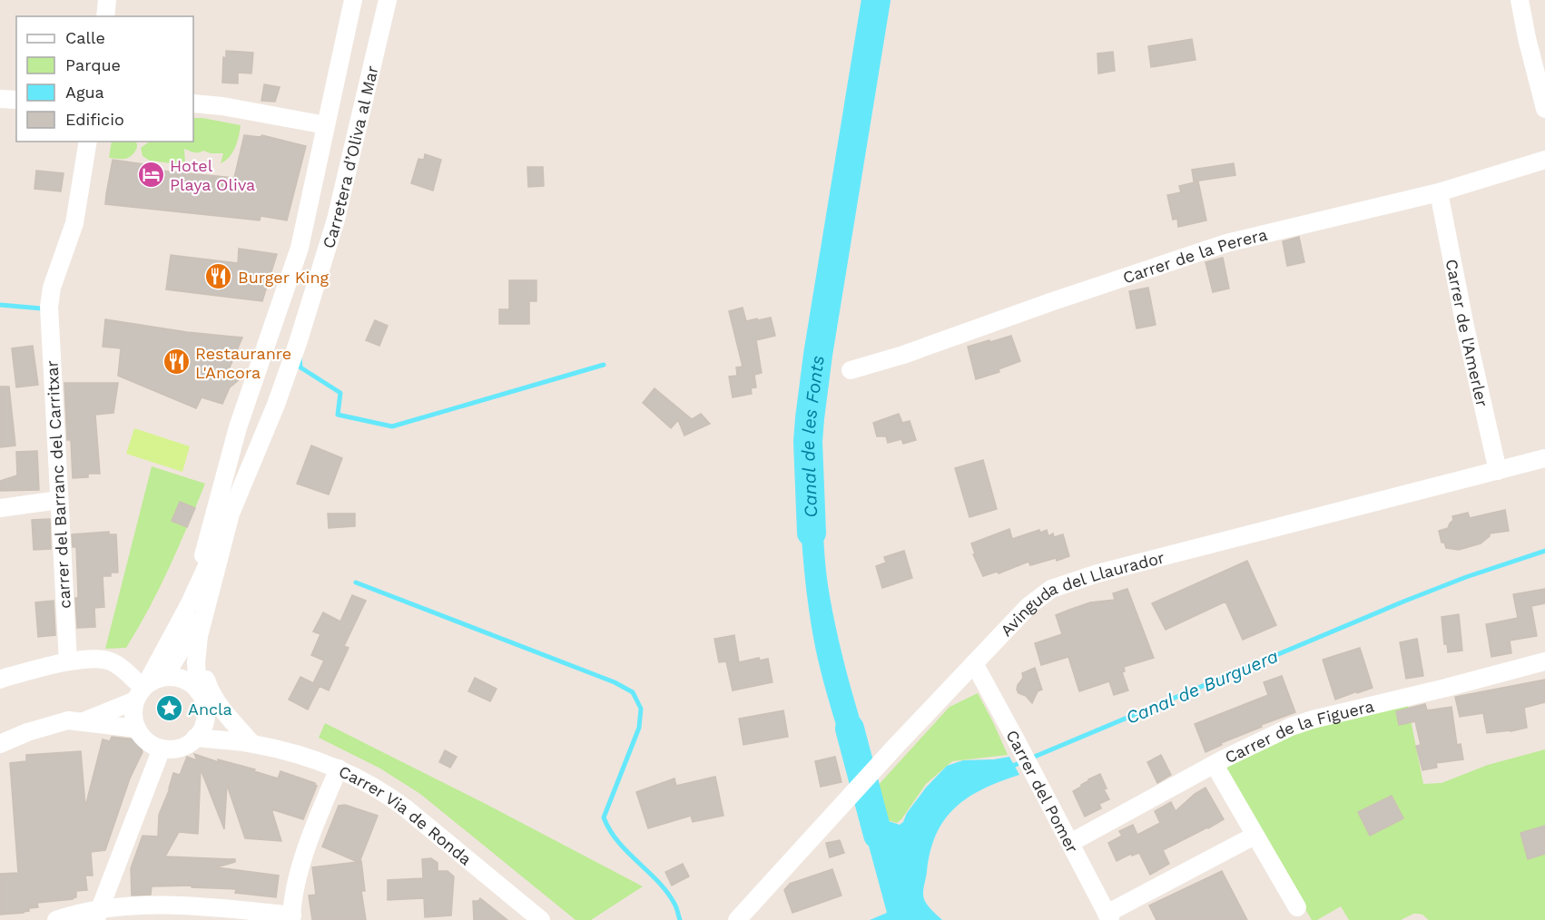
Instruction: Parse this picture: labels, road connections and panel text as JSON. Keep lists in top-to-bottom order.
{
  "streets": {
    "street": [
      "Carretera d’Oliva al Mar",
      "Carrer de la Perera",
      "Carrer de l'Amerler",
      "carrer del Barranc del Carritxar",
      "Avinguda del Llaurador",
      "Carrer de la Figuera",
      "Carrer del Pomer",
      "Carrer Via de Ronda"
    ]
  },
  "crossings": [
    ["Carrer de la Perera", "Carrer de l'Amerler"],
    ["Carrer de l'Amerler", "Avinguda del Llaurador"],
    ["Avinguda del Llaurador", "Carrer del Pomer"],
    ["Carrer de la Figuera", "Carrer del Pomer"]
  ],
  "water": ["Canal de les Fonts", "Canal de Burguera"],
  "places": {
    "hotel": ["Hotel Playa Oliva"],
    "restaurant": ["Burger King", "Restauranre L'Ancora"],
    "place": ["Ancla"]
  },
  "legend": [
    "Calle",
    "Parque",
    "Agua",
    "Edificio"
  ]
}
